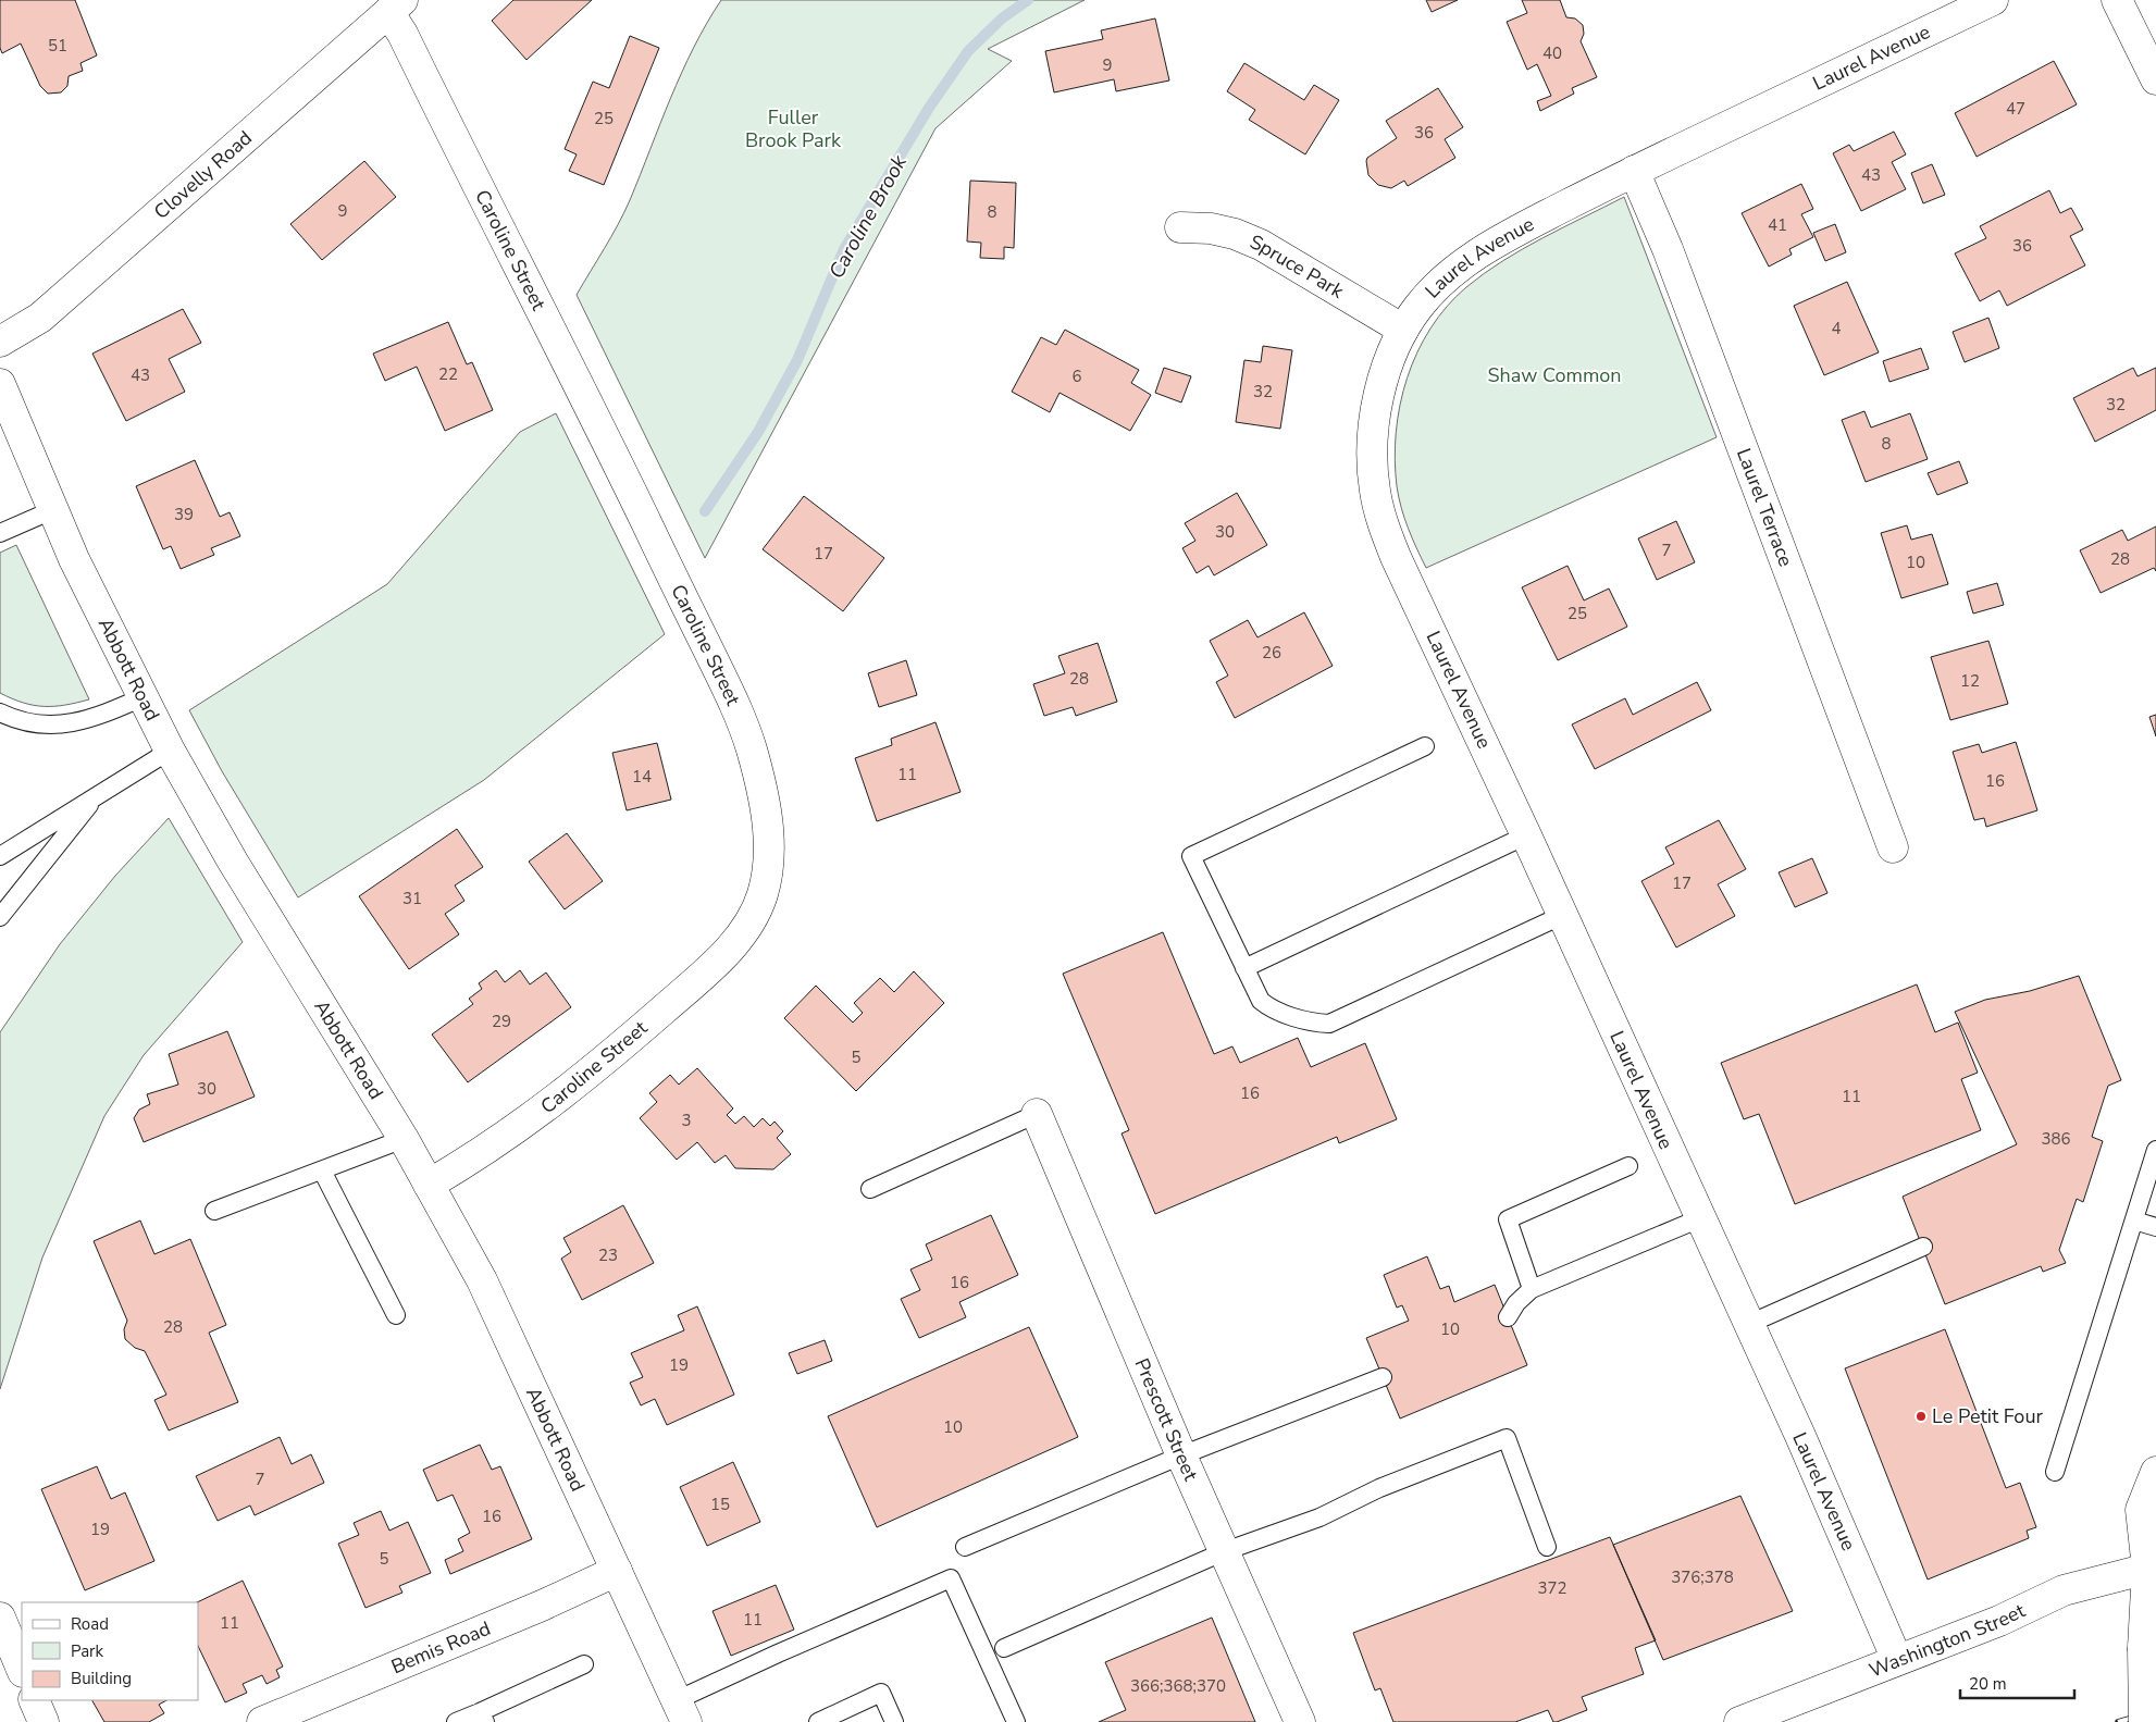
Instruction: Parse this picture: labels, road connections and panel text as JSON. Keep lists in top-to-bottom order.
{
  "streets": {
    "street": [
      "Laurel Avenue",
      "Clovelly Road",
      "Caroline Street",
      "Spruce Park",
      "Laurel Terrace",
      "Abbott Road",
      "Prescott Street",
      "Washington Street",
      "Bemis Road"
    ]
  },
  "crossings": [
    ["Laurel Avenue", "Spruce Park"],
    ["Laurel Avenue", "Laurel Terrace"],
    ["Laurel Avenue", "Washington Street"],
    ["Clovelly Road", "Caroline Street"],
    ["Caroline Street", "Abbott Road"],
    ["Abbott Road", "Bemis Road"]
  ],
  "water": ["Caroline Brook"],
  "parks": ["Fuller Brook Park", "Shaw Common"],
  "places": ["Le Petit Four"],
  "house_numbers": [
    "51",
    "40",
    "9",
    "47",
    "25",
    "36",
    "43",
    "9",
    "8",
    "41",
    "36",
    "4",
    "22",
    "43",
    "6",
    "32",
    "32",
    "8",
    "39",
    "30",
    "7",
    "17",
    "28",
    "10",
    "25",
    "26",
    "28",
    "12",
    "11",
    "14",
    "16",
    "17",
    "31",
    "29",
    "5",
    "30",
    "16",
    "11",
    "3",
    "386",
    "23",
    "16",
    "28",
    "10",
    "19",
    "10",
    "7",
    "15",
    "16",
    "19",
    "5",
    "376;378",
    "372",
    "11",
    "11",
    "366;368;370"
  ],
  "legend": ["Road", "Park", "Building"],
  "scale_bar": "20 m"
}
